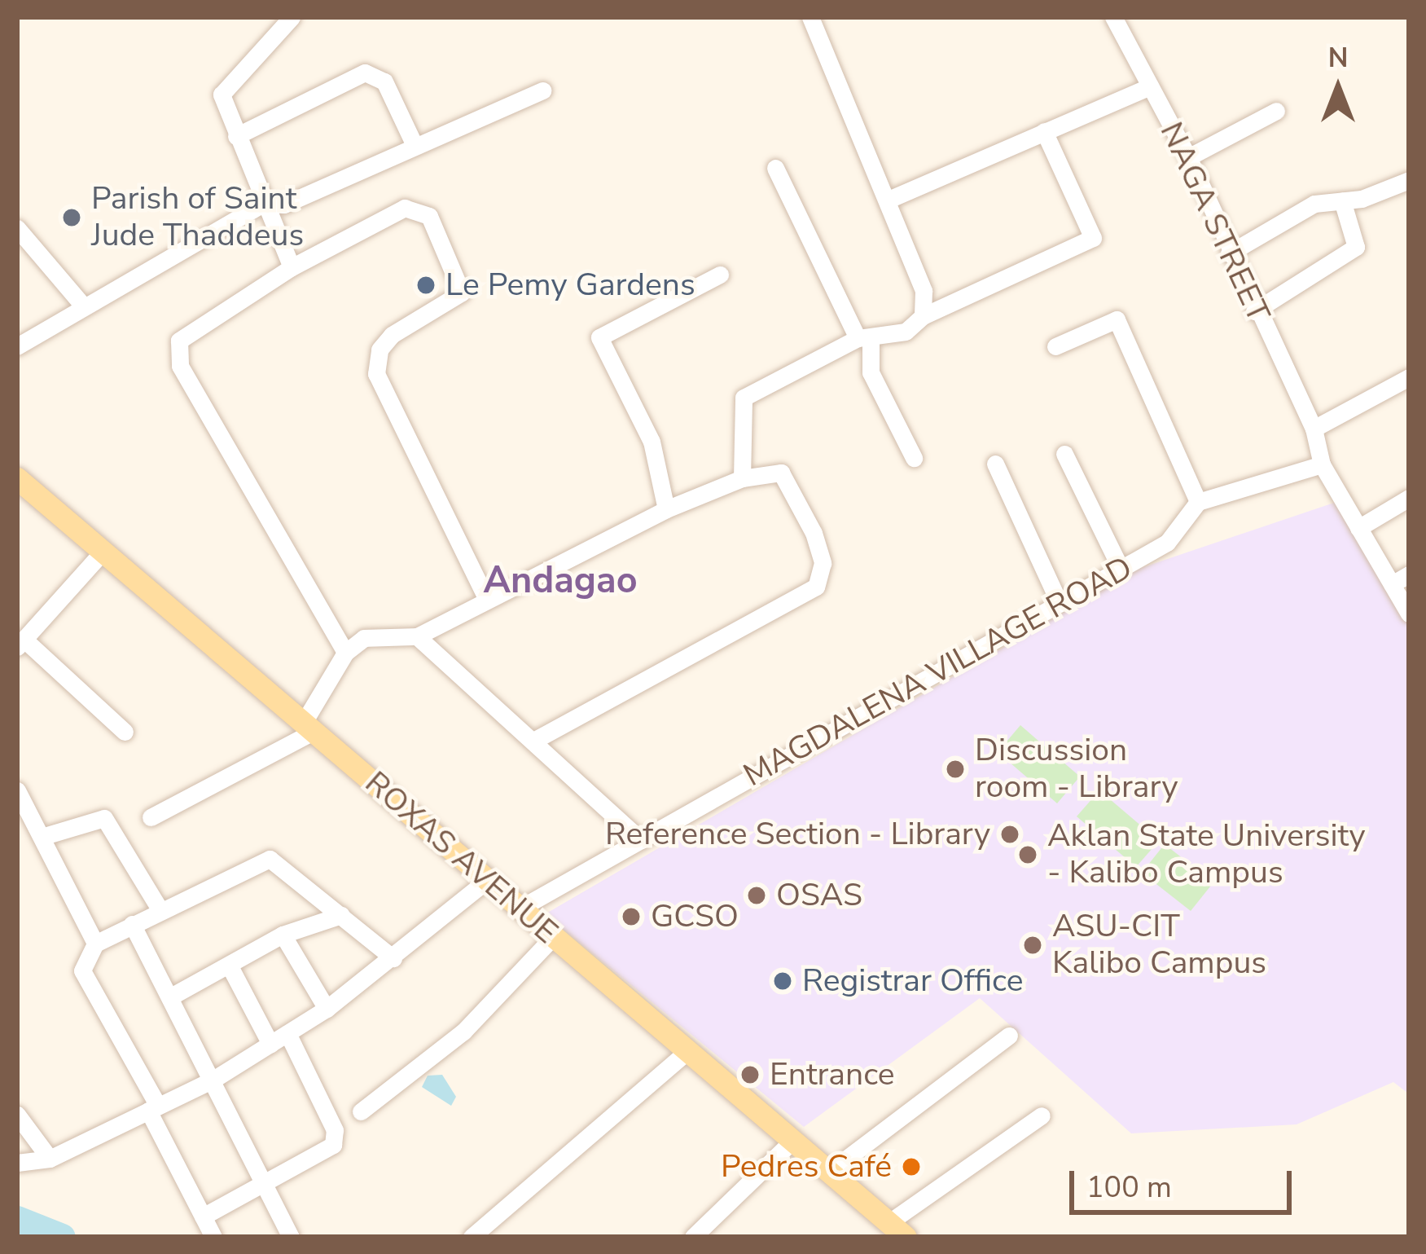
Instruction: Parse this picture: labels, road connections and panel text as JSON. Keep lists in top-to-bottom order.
{
  "streets": {
    "main road": ["ROXAS AVENUE"],
    "street": ["NAGA STREET", "MAGDALENA VILLAGE ROAD"]
  },
  "crossings": [
    ["MAGDALENA VILLAGE ROAD", "ROXAS AVENUE"]
  ],
  "districts": ["Andagao"],
  "places": [
    "Parish of Saint Jude Thaddeus",
    "Le Pemy Gardens",
    "Discussion room - Library",
    "Reference Section - Library",
    "Aklan State University - Kalibo Campus",
    "OSAS",
    "GCSO",
    "ASU-CIT Kalibo Campus",
    "Registrar Office",
    "Entrance",
    "Pedres Café"
  ],
  "scale_bar": "100 m",
  "north": "top"
}
